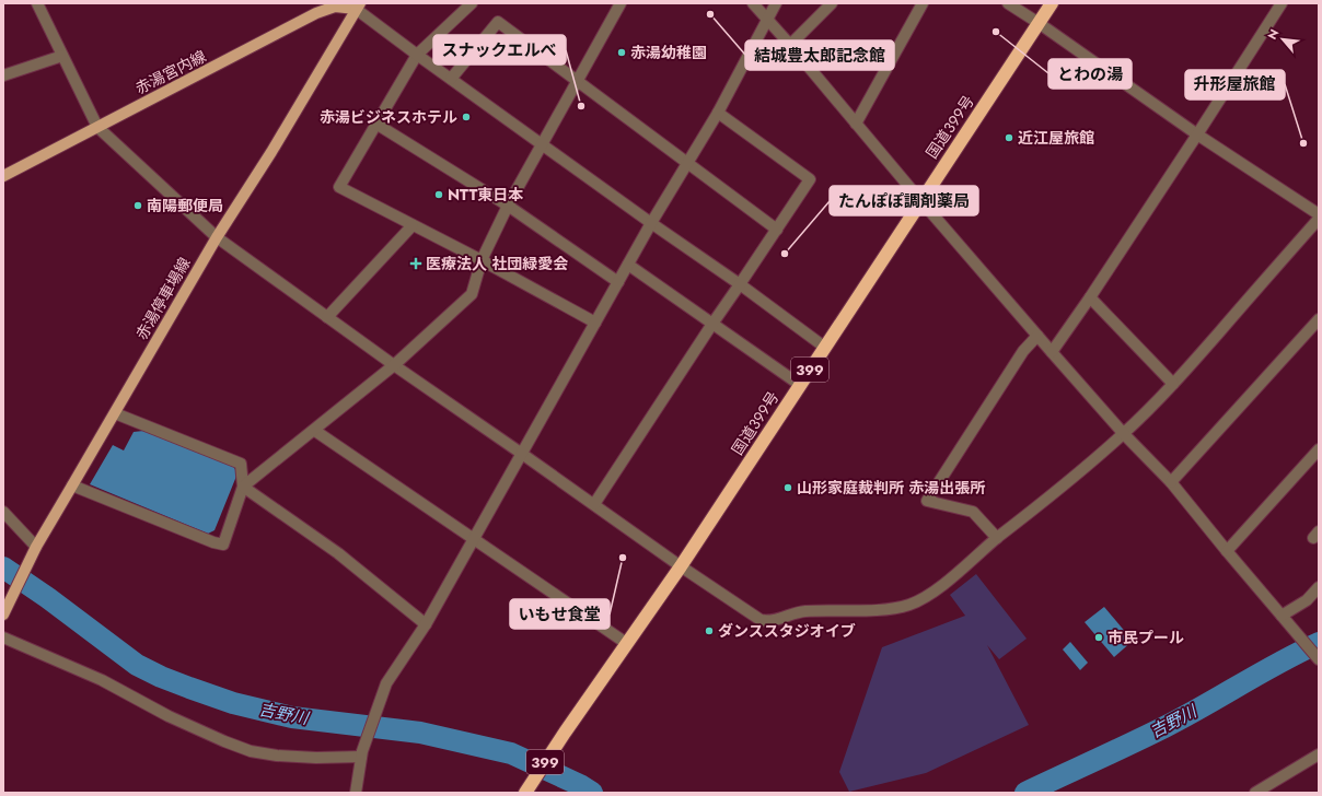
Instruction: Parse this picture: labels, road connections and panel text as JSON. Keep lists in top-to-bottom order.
{
  "streets": {
    "highway": ["国道399号", "399"],
    "main road": ["赤湯宮内線", "赤湯停車場線"]
  },
  "crossings": [
    ["赤湯宮内線", "赤湯停車場線"]
  ],
  "water": ["吉野川"],
  "places": {
    "other": [
      "結城豊太郎記念館",
      "とわの湯",
      "赤湯幼稚園",
      "スナックエルべ",
      "赤湯ビジネスホテル",
      "近江屋旅館",
      "升形屋旅館",
      "NTT東日本",
      "南陽郵便局",
      "たんぽぽ調剤薬局",
      "山形家庭裁判所 赤湯出張所",
      "いもせ食堂",
      "ダンススタジオイブ",
      "市民プール"
    ],
    "health": ["医療法人 社団緑愛会"]
  },
  "north": "top left"
}
